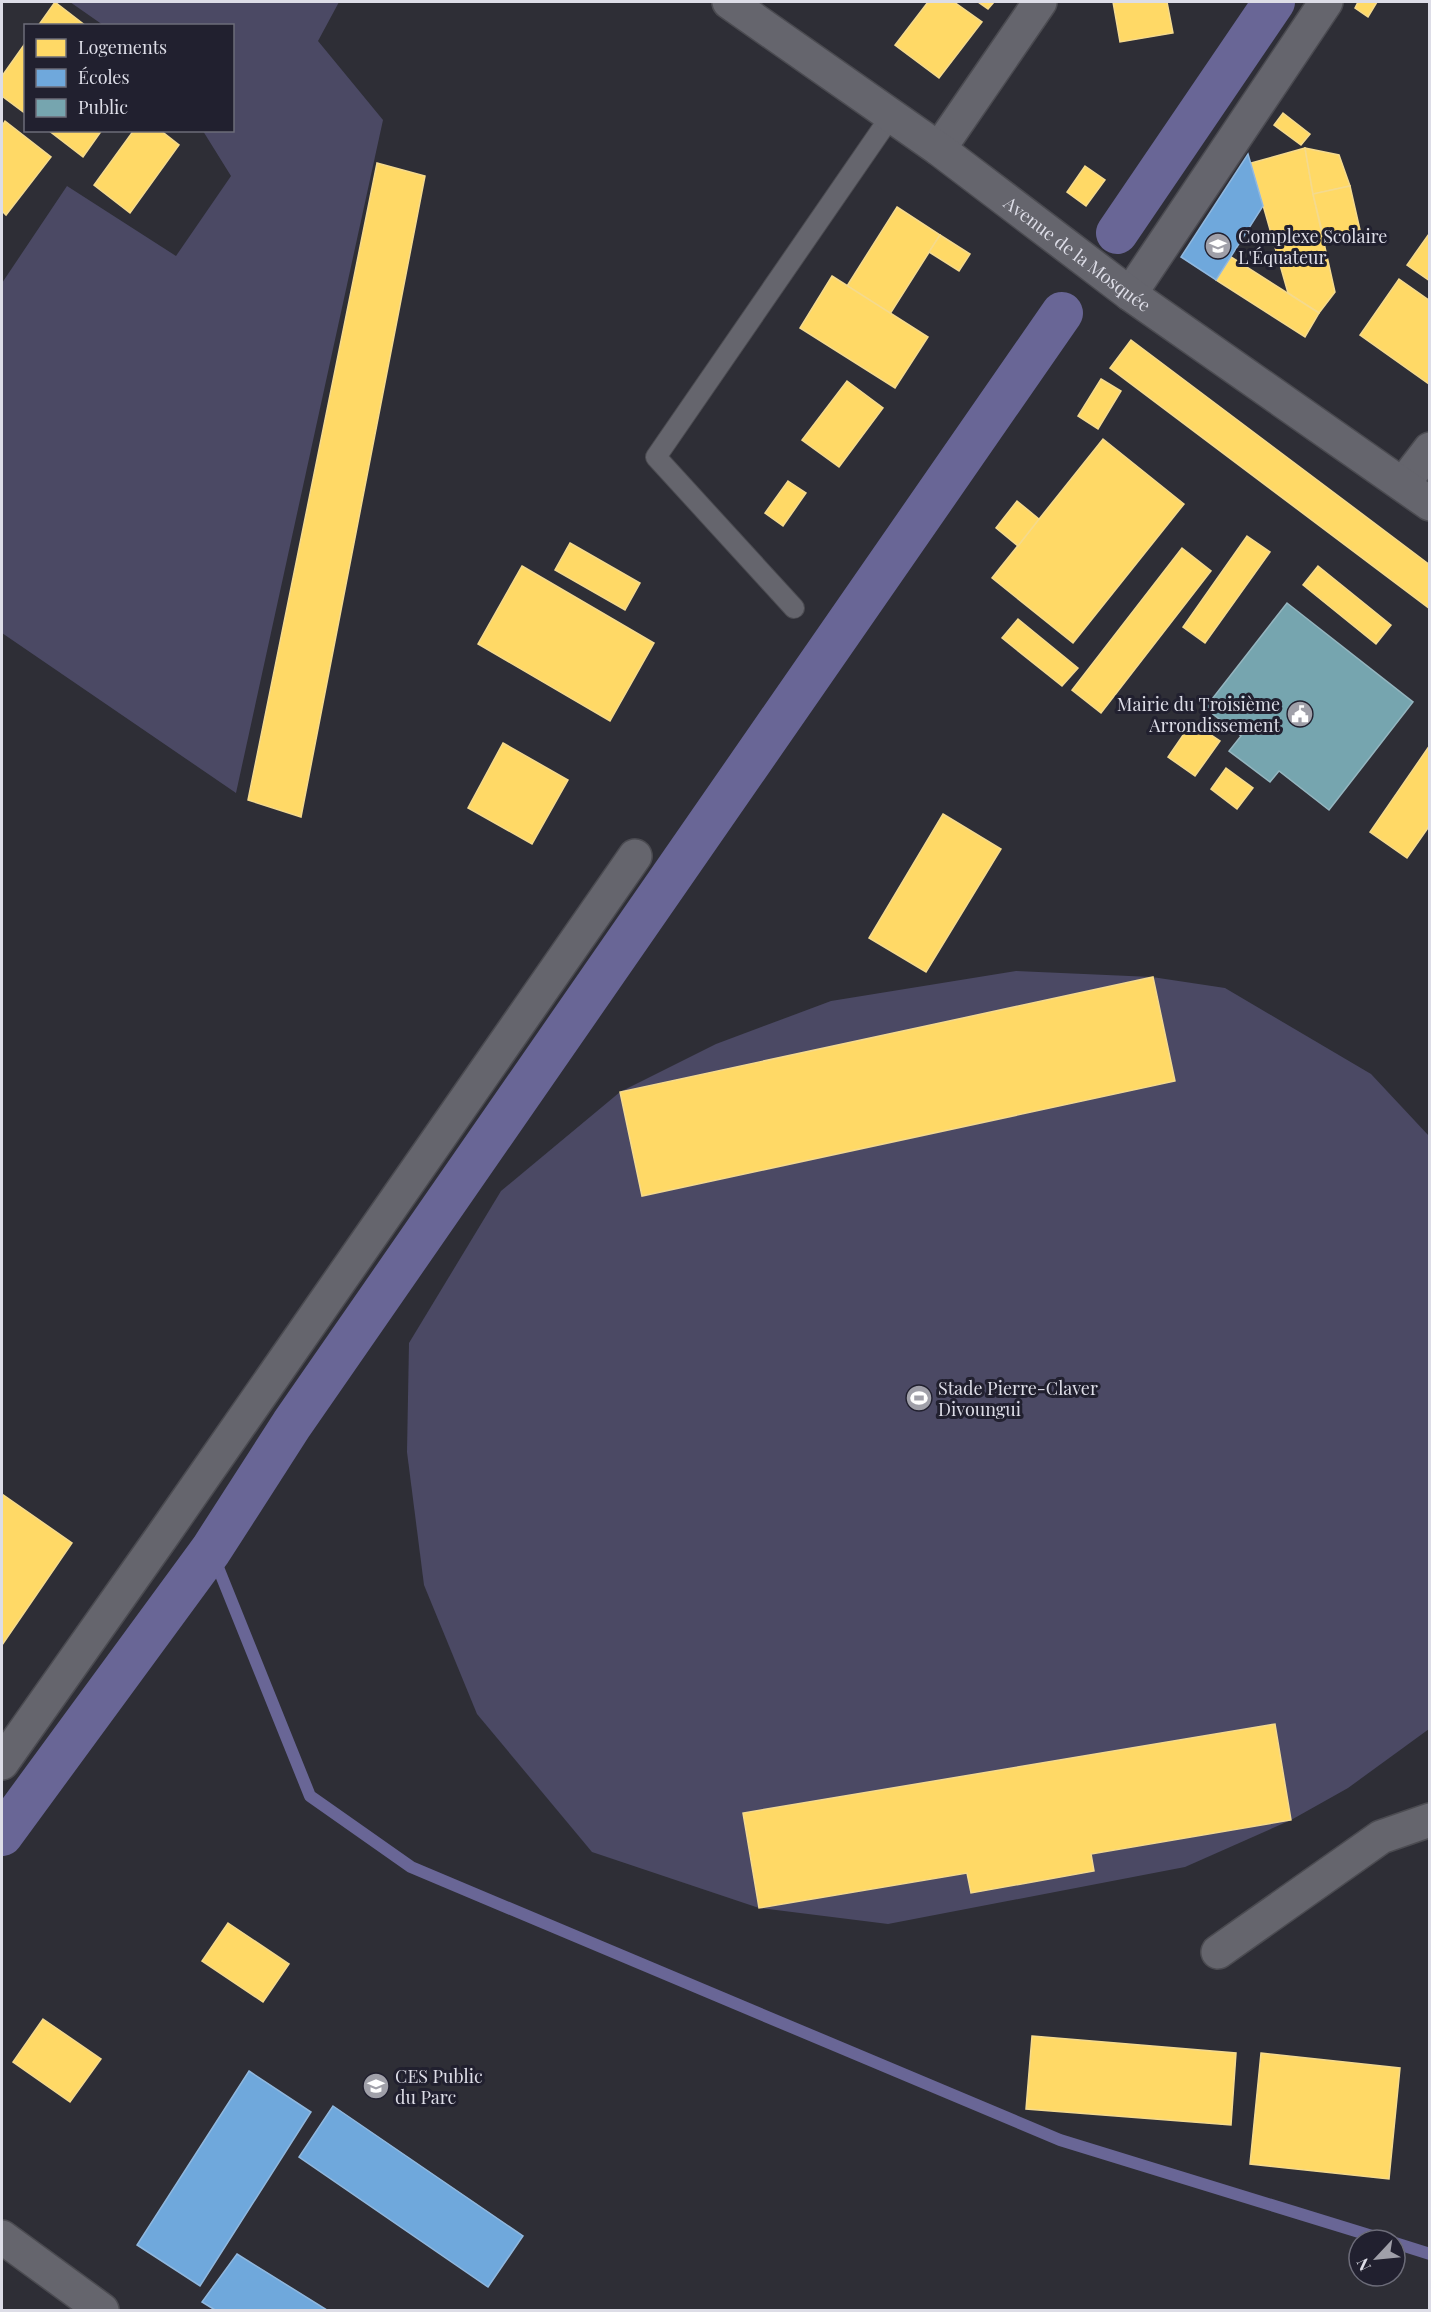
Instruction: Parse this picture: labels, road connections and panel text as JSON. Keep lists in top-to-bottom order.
{
  "streets": {
    "street": ["Avenue de la Mosquée"]
  },
  "places": {
    "school or university": ["Complexe Scolaire L'Équateur", "CES Public du Parc"],
    "public building": ["Mairie du Troisième Arrondissement"],
    "sports": ["Stade Pierre-Claver Divoungui"]
  },
  "legend": ["Logements", "Écoles", "Public"],
  "north": "bottom left"
}
